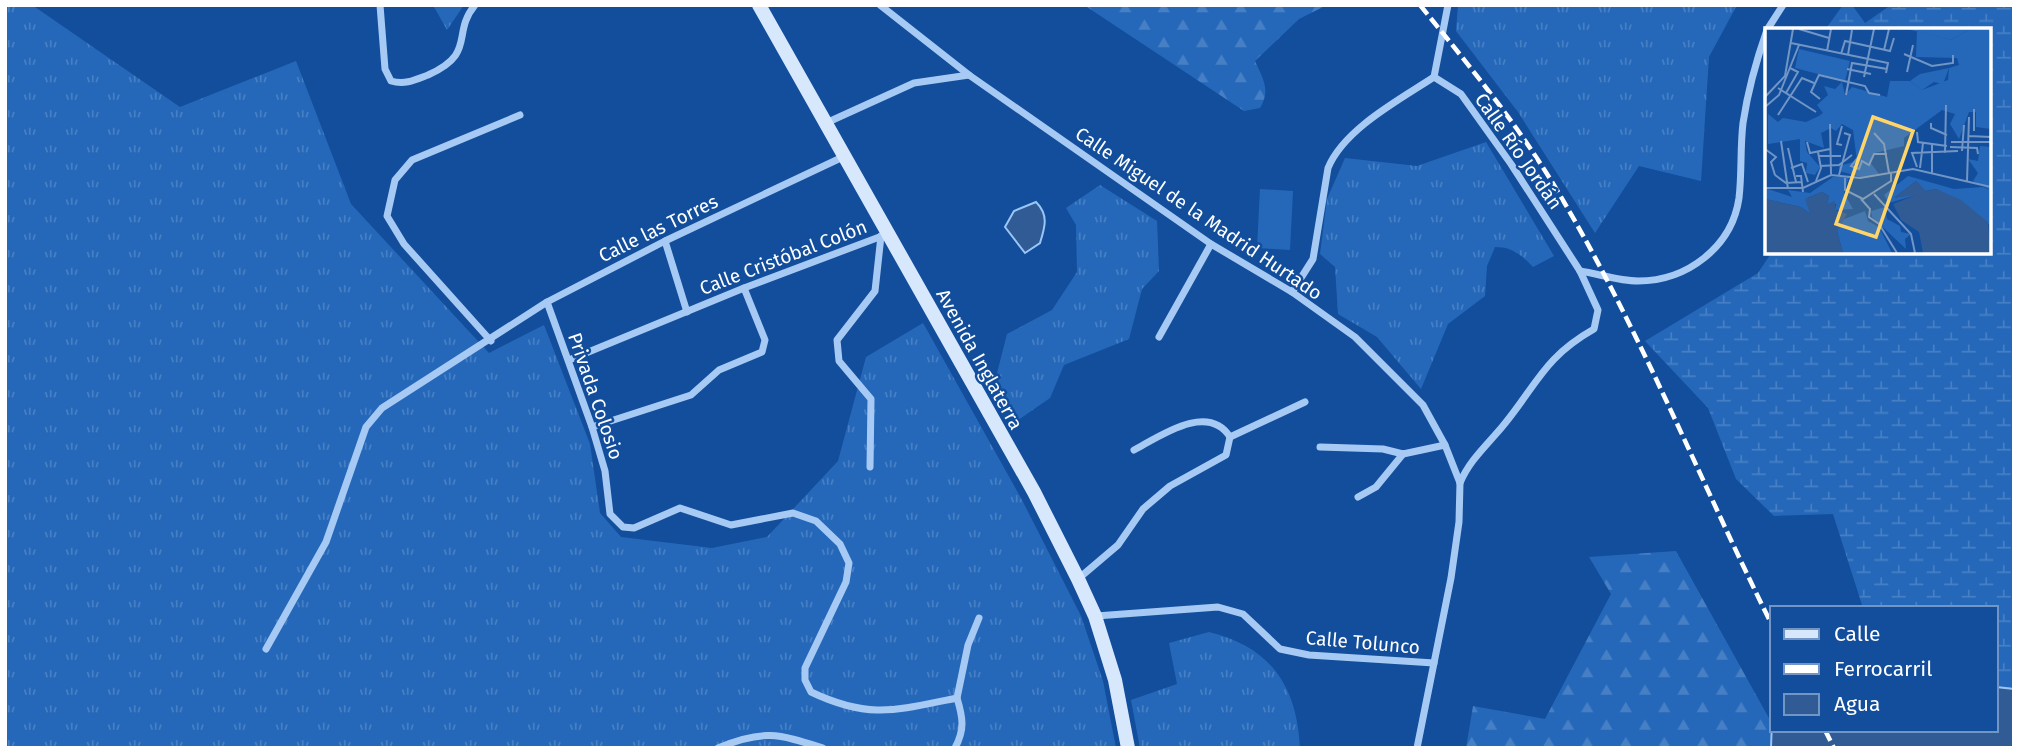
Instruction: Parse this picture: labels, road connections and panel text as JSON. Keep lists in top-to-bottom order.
{
  "streets": {
    "main road": ["Avenida Inglaterra"],
    "street": [
      "Calle Río Jordán",
      "Calle Miguel de la Madrid Hurtado",
      "Calle las Torres",
      "Calle Cristóbal Colón",
      "Privada Colosio",
      "Calle Tolunco"
    ]
  },
  "crossings": [
    ["Calle Río Jordán", "Calle Miguel de la Madrid Hurtado"],
    ["Calle Miguel de la Madrid Hurtado", "Calle Tolunco"],
    ["Calle las Torres", "Calle Cristóbal Colón"],
    ["Calle las Torres", "Avenida Inglaterra"],
    ["Calle las Torres", "Privada Colosio"],
    ["Calle Cristóbal Colón", "Avenida Inglaterra"],
    ["Calle Cristóbal Colón", "Privada Colosio"],
    ["Avenida Inglaterra", "Calle Tolunco"]
  ],
  "legend": ["Calle", "Ferrocarril", "Agua"]
}
